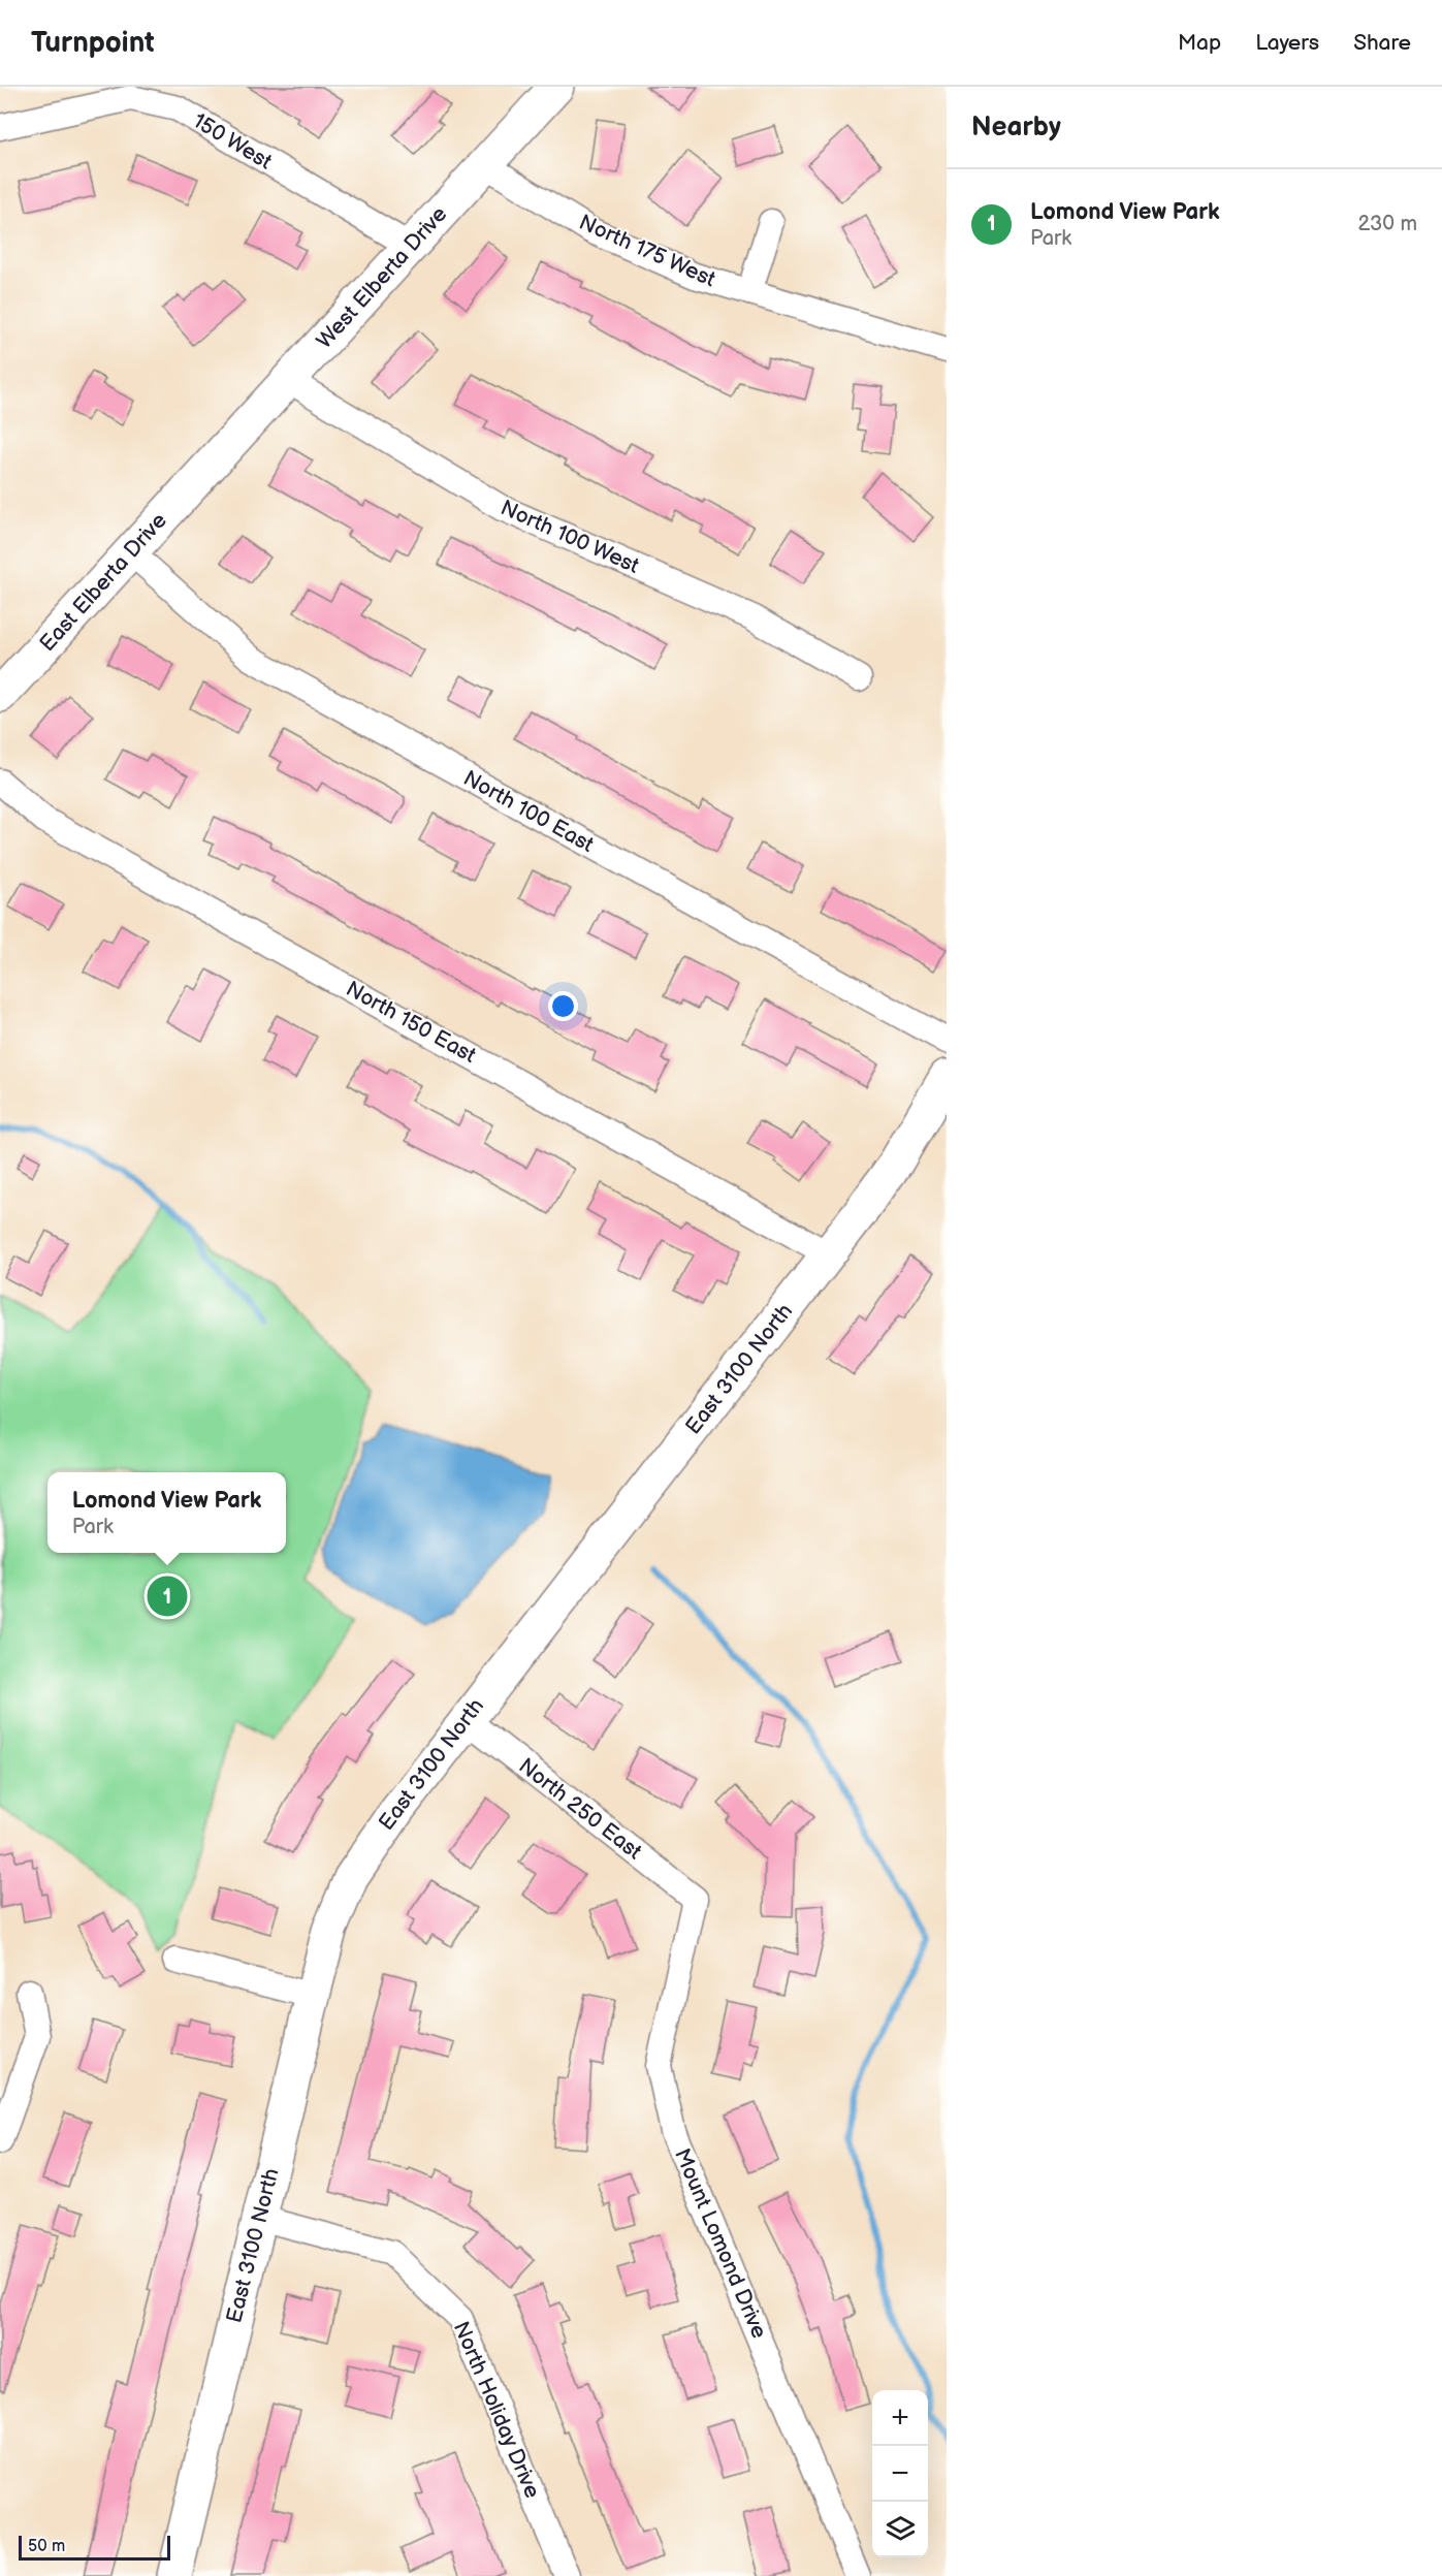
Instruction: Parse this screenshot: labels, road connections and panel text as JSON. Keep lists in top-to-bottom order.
{
  "streets": {
    "street": [
      "150 West",
      "North 175 West",
      "West Elberta Drive",
      "North 100 West",
      "East Elberta Drive",
      "North 100 East",
      "North 150 East",
      "East 3100 North",
      "North 250 East",
      "Mount Lomond Drive",
      "North Holiday Drive"
    ]
  },
  "crossings": [
    ["150 West", "West Elberta Drive"],
    ["North 175 West", "West Elberta Drive"],
    ["West Elberta Drive", "North 100 West"],
    ["West Elberta Drive", "East Elberta Drive"],
    ["East Elberta Drive", "North 100 East"],
    ["North 150 East", "East 3100 North"],
    ["East 3100 North", "North 250 East"],
    ["East 3100 North", "North Holiday Drive"],
    ["North 250 East", "Mount Lomond Drive"]
  ],
  "scale_bar": "50 m",
  "page": {
    "header": "Turnpoint",
    "nav": ["Map", "Layers", "Share"],
    "heading": "Nearby",
    "list": [
      {
        "mark": "1",
        "name": "Lomond View Park",
        "note": "Park",
        "value": "230 m"
      }
    ],
    "popup": ["Lomond View Park", "Park"],
    "pins": "1",
    "map_buttons": ["+", "−"],
    "scale": "50 m"
  }
}
